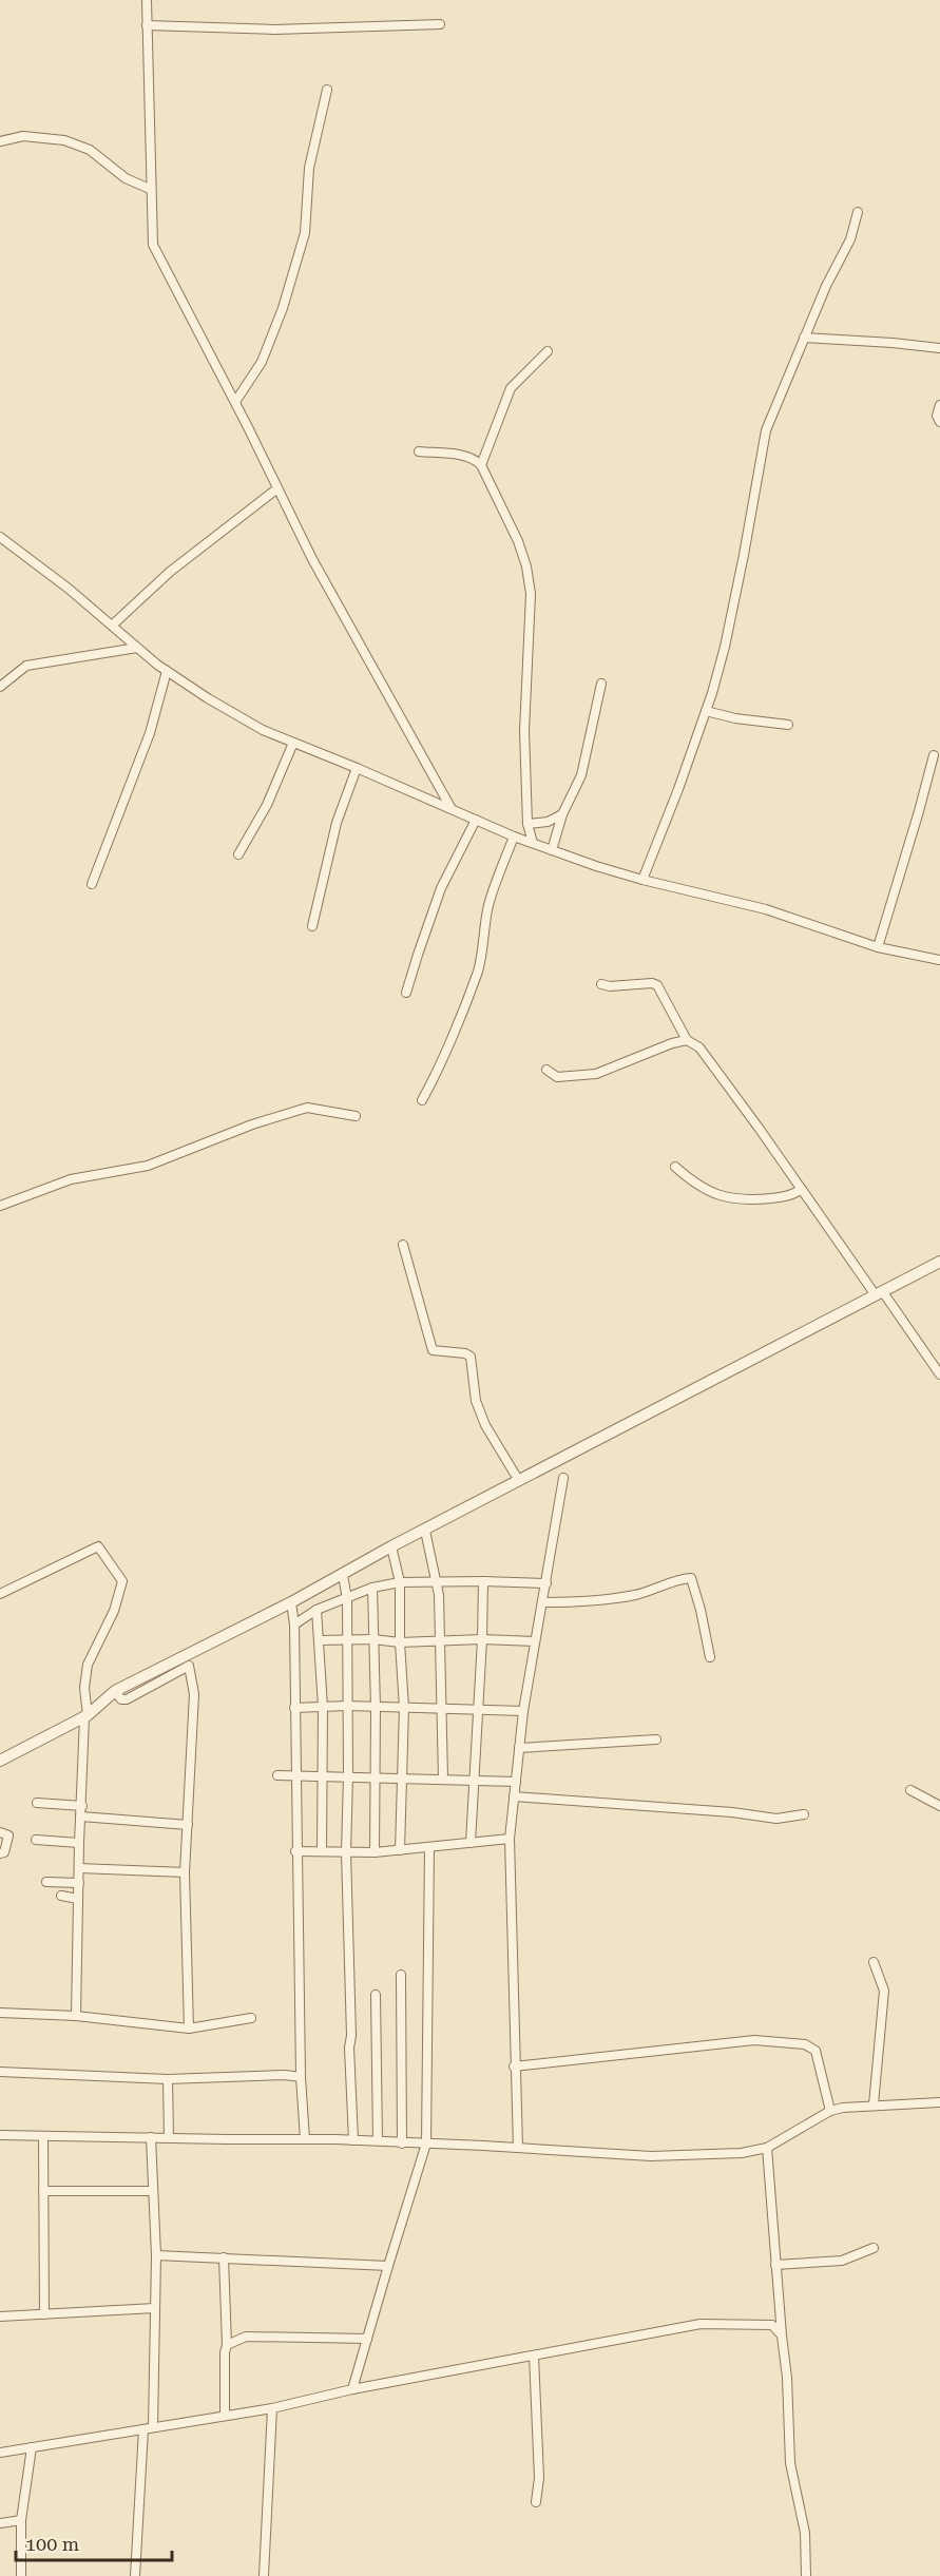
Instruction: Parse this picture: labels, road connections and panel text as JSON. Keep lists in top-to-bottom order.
{
  "scale_bar": "100 m"
}
